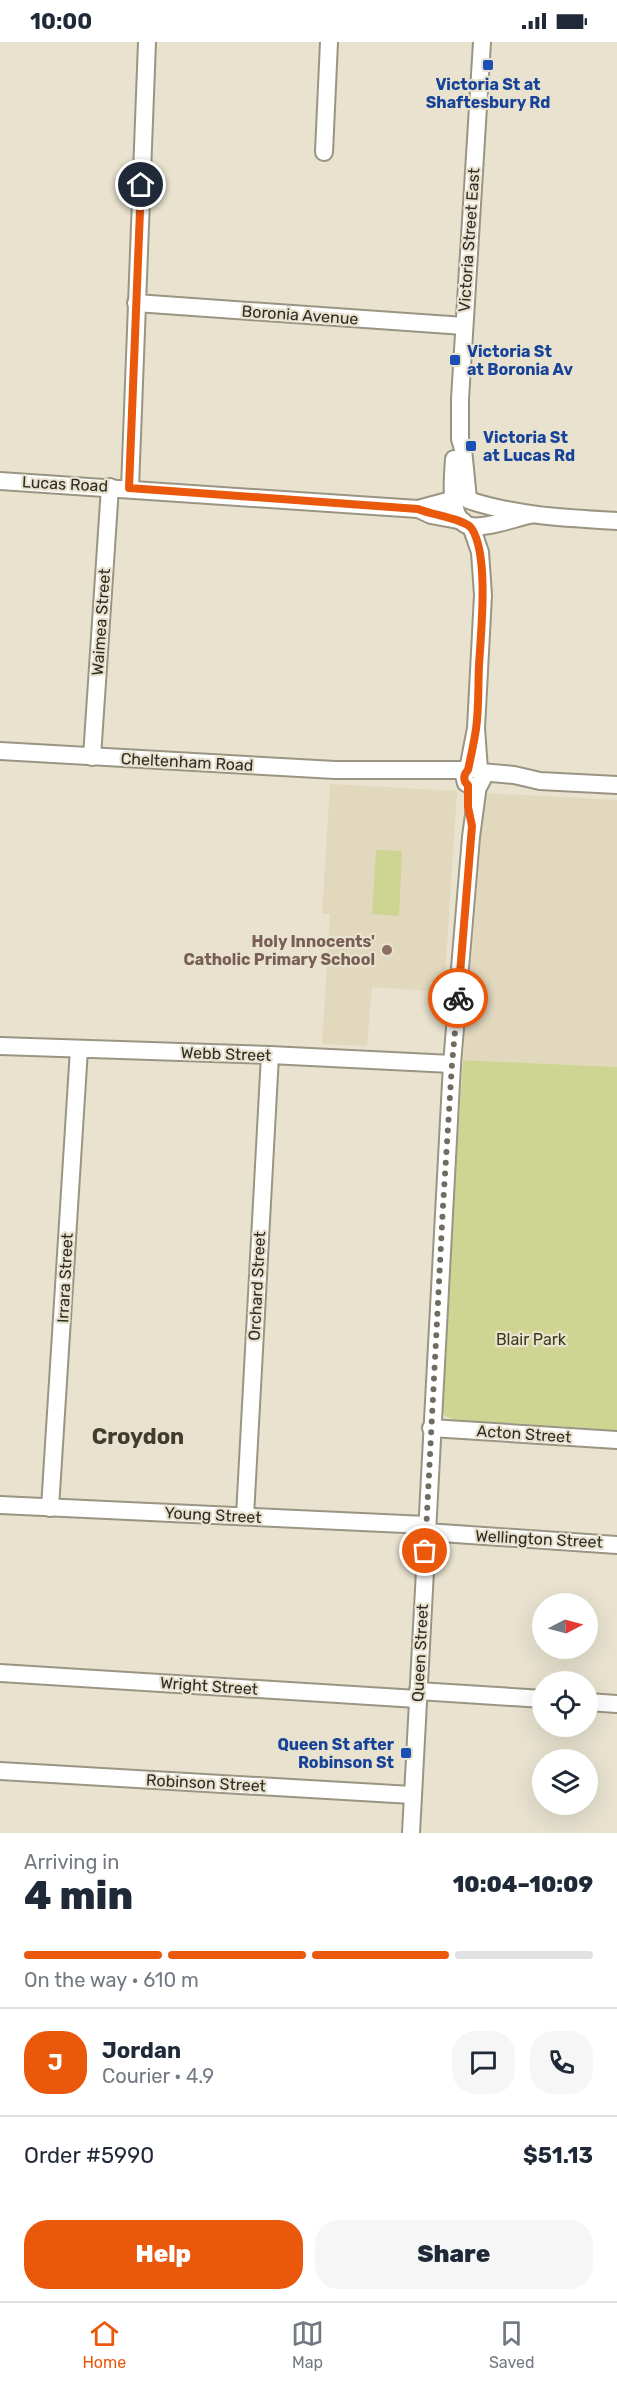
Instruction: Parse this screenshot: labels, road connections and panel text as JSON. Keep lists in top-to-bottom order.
{
  "streets": {
    "street": [
      "Victoria Street East",
      "Boronia Avenue",
      "Lucas Road",
      "Waimea Street",
      "Cheltenham Road",
      "Webb Street",
      "Irrara Street",
      "Orchard Street",
      "Acton Street",
      "Young Street",
      "Wellington Street",
      "Queen Street",
      "Wright Street",
      "Robinson Street"
    ]
  },
  "crossings": [
    ["Victoria Street East", "Boronia Avenue"],
    ["Victoria Street East", "Lucas Road"],
    ["Victoria Street East", "Queen Street"],
    ["Lucas Road", "Waimea Street"],
    ["Lucas Road", "Queen Street"],
    ["Waimea Street", "Cheltenham Road"],
    ["Cheltenham Road", "Queen Street"],
    ["Webb Street", "Irrara Street"],
    ["Webb Street", "Orchard Street"],
    ["Webb Street", "Queen Street"],
    ["Irrara Street", "Young Street"],
    ["Orchard Street", "Young Street"],
    ["Acton Street", "Queen Street"],
    ["Young Street", "Wellington Street"],
    ["Young Street", "Queen Street"],
    ["Wellington Street", "Queen Street"],
    ["Queen Street", "Wright Street"],
    ["Queen Street", "Robinson Street"]
  ],
  "districts": ["Croydon"],
  "parks": ["Blair Park"],
  "places": {
    "transit": [
      "Victoria St at Shaftesbury Rd",
      "Victoria St at Boronia Av",
      "Victoria St at Lucas Rd",
      "Queen St after Robinson St"
    ],
    "other": ["Holy Innocents' Catholic Primary School"]
  },
  "north": "right",
  "page": {
    "status": "10:00",
    "heading": ["4 min", "Arriving in", "10:04–10:09"],
    "panel": [
      "Jordan",
      "Courier · 4.9",
      "Order #5990",
      "$51.13"
    ],
    "bar": "On the way · 610 m",
    "round": "J",
    "buttons": ["Help", "Share"],
    "tabs": ["Home", "Map", "Saved"]
  }
}
